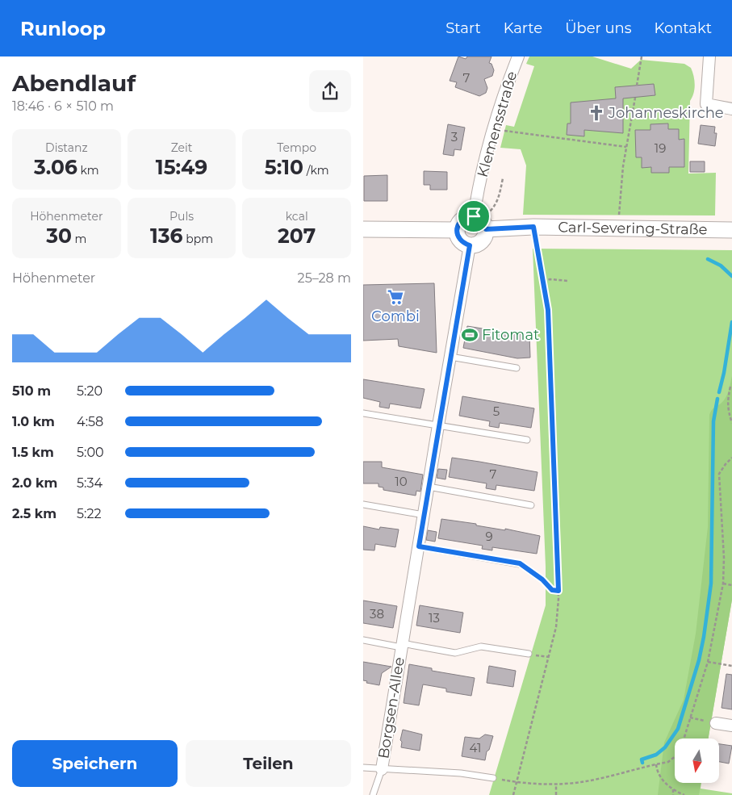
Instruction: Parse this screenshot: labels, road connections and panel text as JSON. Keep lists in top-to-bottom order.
{
  "streets": {
    "street": ["Klemensstraße", "Carl-Severing-Straße", "Borgsen-Allee"]
  },
  "crossings": [
    ["Klemensstraße", "Carl-Severing-Straße"],
    ["Klemensstraße", "Borgsen-Allee"],
    ["Carl-Severing-Straße", "Borgsen-Allee"]
  ],
  "places": {
    "church": ["Johanneskirche"],
    "supermarket": ["Combi"],
    "sports": ["Fitomat"]
  },
  "house_numbers": [
    "7",
    "3",
    "19",
    "5",
    "7",
    "10",
    "9",
    "38",
    "13",
    "41"
  ],
  "north": "bottom",
  "page": {
    "header": "Runloop",
    "nav": [
      "Start",
      "Karte",
      "Über uns",
      "Kontakt"
    ],
    "heading": ["Abendlauf", "18:46 · 6 × 510 m"],
    "stats": [
      ["Distanz", "3.06 km"],
      ["Zeit", "15:49"],
      ["Tempo", "5:10 /km"],
      ["Höhenmeter", "30 m"],
      ["Puls", "136 bpm"],
      ["kcal", "207"]
    ],
    "chart": ["Höhenmeter", "25–28 m"],
    "list": [
      {
        "name": "510 m",
        "note": "5:20"
      },
      {
        "name": "1.0 km",
        "note": "4:58"
      },
      {
        "name": "1.5 km",
        "note": "5:00"
      },
      {
        "name": "2.0 km",
        "note": "5:34"
      },
      {
        "name": "2.5 km",
        "note": "5:22"
      }
    ],
    "buttons": ["Speichern", "Teilen"]
  }
}
